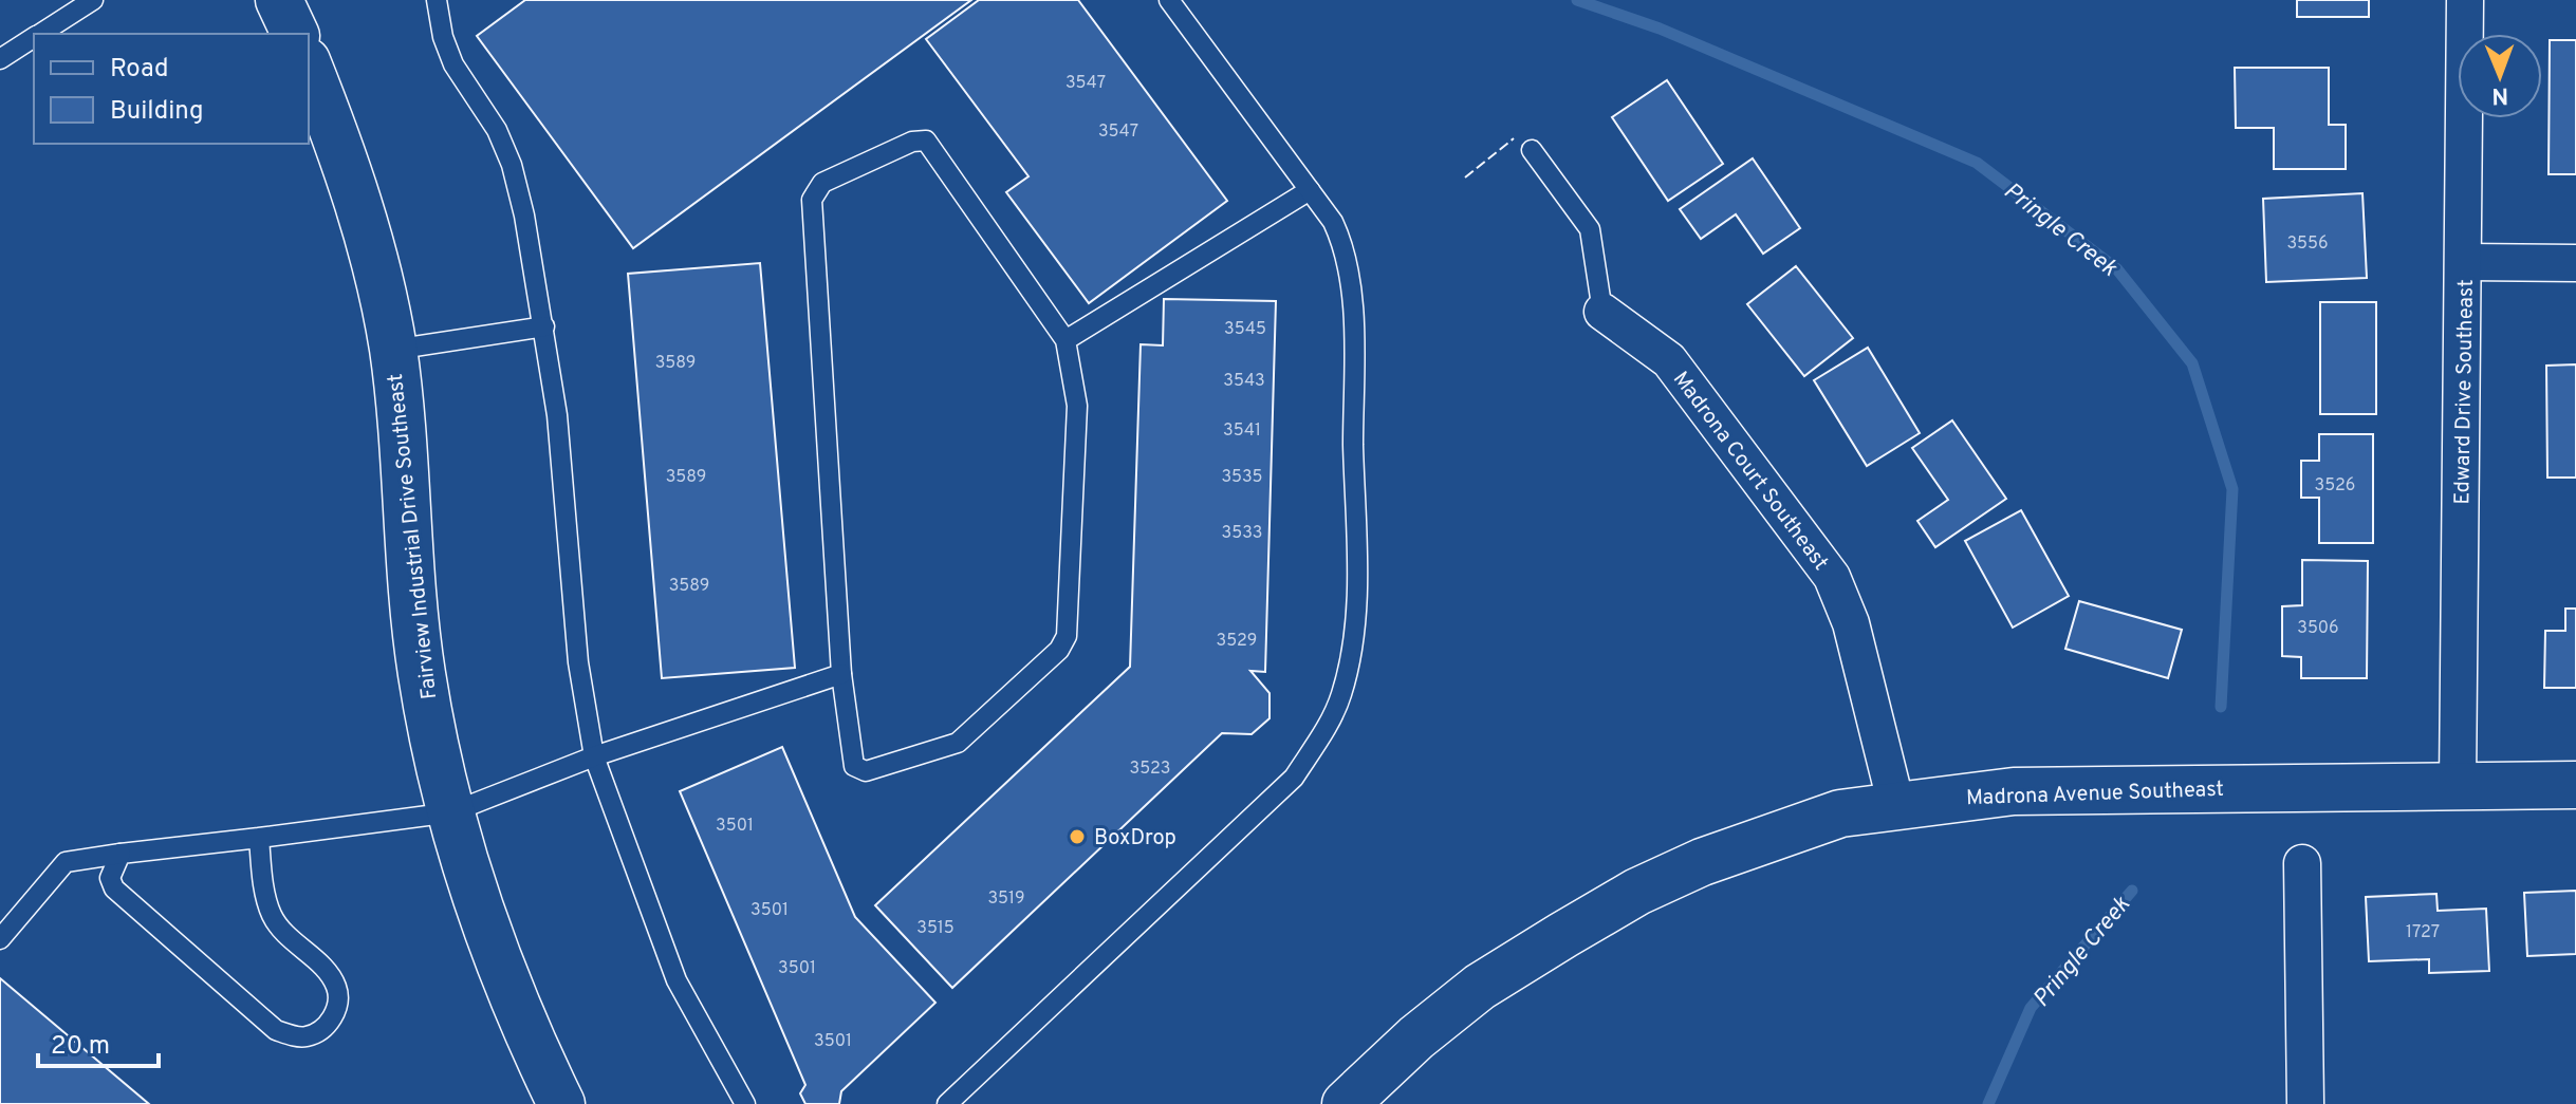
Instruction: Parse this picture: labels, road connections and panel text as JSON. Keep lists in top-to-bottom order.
{
  "streets": {
    "main road": ["Fairview Industrial Drive Southeast", "Madrona Avenue Southeast"],
    "street": ["Edward Drive Southeast", "Madrona Court Southeast"]
  },
  "crossings": [
    ["Edward Drive Southeast", "Madrona Avenue Southeast"],
    ["Madrona Court Southeast", "Madrona Avenue Southeast"]
  ],
  "water": ["Pringle Creek"],
  "places": ["BoxDrop"],
  "house_numbers": [
    "3547",
    "3547",
    "3556",
    "3545",
    "3589",
    "3543",
    "3541",
    "3589",
    "3535",
    "3526",
    "3533",
    "3589",
    "3506",
    "3529",
    "3523",
    "3501",
    "3519",
    "3501",
    "3515",
    "1727",
    "3501",
    "3501"
  ],
  "legend": ["Road", "Building"],
  "scale_bar": "20 m",
  "north": "bottom"
}
